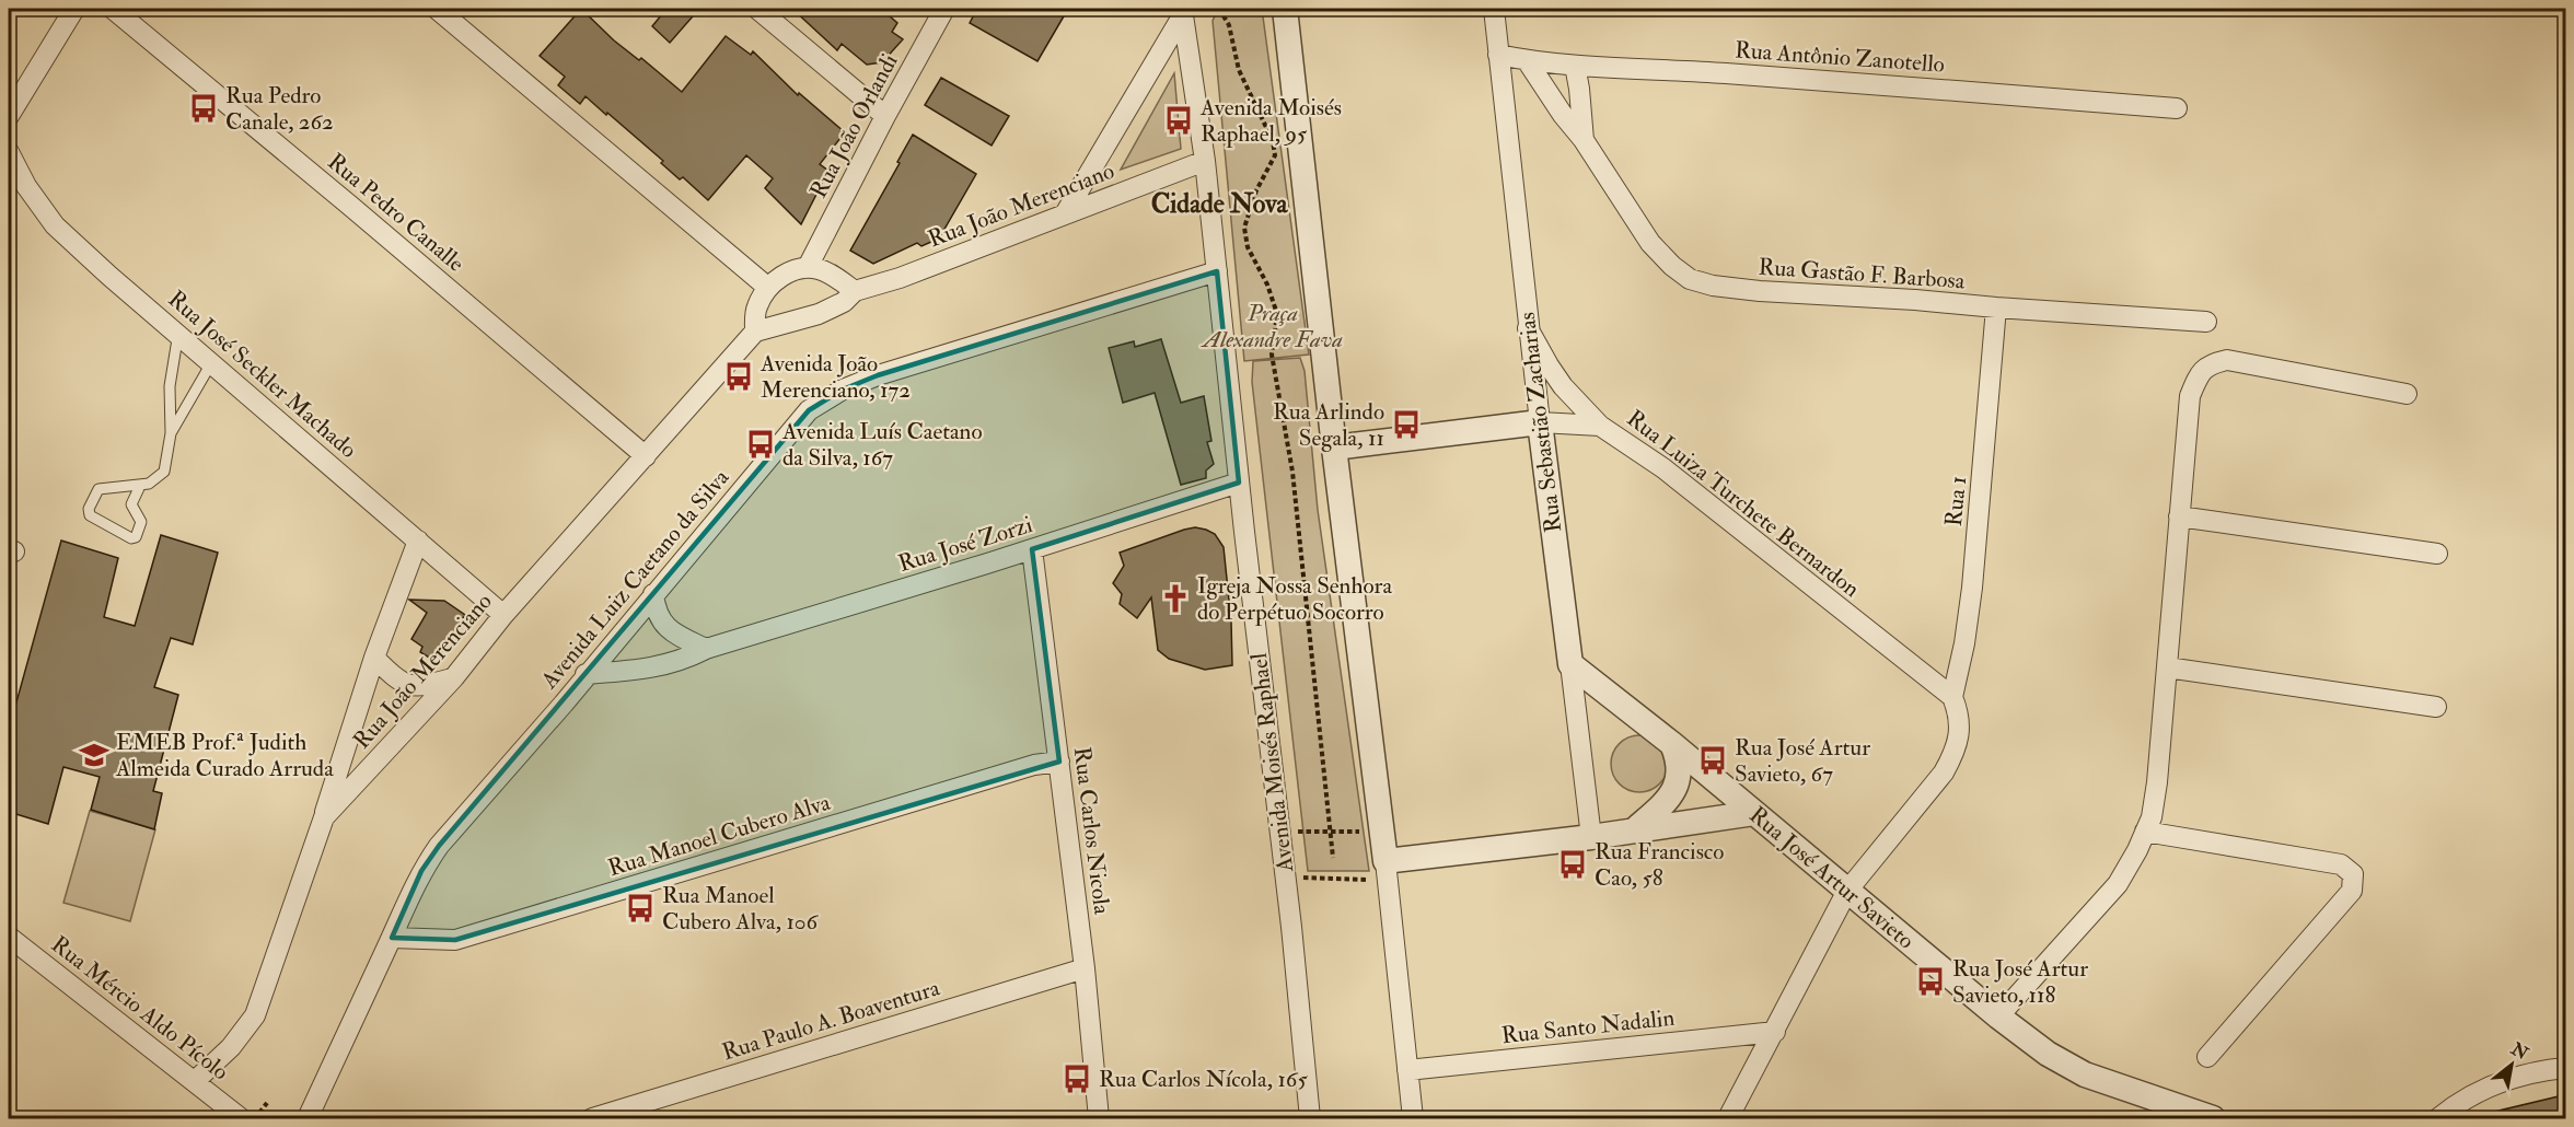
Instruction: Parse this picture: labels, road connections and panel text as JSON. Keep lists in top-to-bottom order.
{
  "streets": {
    "street": [
      "Rua Antônio Zanotello",
      "Rua João Orlandi",
      "Rua João Merenciano",
      "Rua Pedro Canalle",
      "Rua Gastão F. Barbosa",
      "Rua José Seckler Machado",
      "Rua Sebastião Zacharias",
      "Rua 1",
      "Rua Luiza Turchete Bernardon",
      "Rua José Zorzi",
      "Avenida Luiz Caetano da Silva",
      "Avenida Moisés Raphael",
      "Rua Carlos Nicola",
      "Rua Manoel Cubero Alva",
      "Rua José Artur Savieto",
      "Rua Mércio Aldo Pícolo",
      "Rua Paulo A. Boaventura",
      "Rua Santo Nadalin"
    ]
  },
  "crossings": [
    ["Rua Antônio Zanotello", "Rua Gastão F. Barbosa"],
    ["Rua Antônio Zanotello", "Rua Sebastião Zacharias"],
    ["Rua João Merenciano", "Rua Pedro Canalle"],
    ["Rua João Merenciano", "Rua José Seckler Machado"],
    ["Rua João Merenciano", "Avenida Moisés Raphael"],
    ["Rua João Merenciano", "Rua Mércio Aldo Pícolo"],
    ["Rua Gastão F. Barbosa", "Rua 1"],
    ["Rua Sebastião Zacharias", "Rua Luiza Turchete Bernardon"],
    ["Rua Sebastião Zacharias", "Rua José Artur Savieto"],
    ["Rua 1", "Rua Luiza Turchete Bernardon"],
    ["Rua José Zorzi", "Avenida Luiz Caetano da Silva"],
    ["Rua José Zorzi", "Avenida Moisés Raphael"],
    ["Rua José Zorzi", "Rua Carlos Nicola"],
    ["Avenida Luiz Caetano da Silva", "Avenida Moisés Raphael"],
    ["Avenida Luiz Caetano da Silva", "Rua Manoel Cubero Alva"],
    ["Rua Carlos Nicola", "Rua Manoel Cubero Alva"],
    ["Rua Carlos Nicola", "Rua Paulo A. Boaventura"]
  ],
  "districts": ["Cidade Nova"],
  "parks": ["Praça Alexandre Fava"],
  "places": {
    "bus stop": [
      "Rua Pedro Canale, 262",
      "Avenida Moisés Raphael, 95",
      "Avenida João Merenciano, 172",
      "Rua Arlindo Segala, 11",
      "Avenida Luís Caetano da Silva, 167",
      "Rua José Artur Savieto, 67",
      "Rua Francisco Cao, 58",
      "Rua Manoel Cubero Alva, 106",
      "Rua José Artur Savieto, 118",
      "Rua Carlos Nícola, 165"
    ],
    "church": ["Igreja Nossa Senhora do Perpétuo Socorro"],
    "school or university": ["EMEB Prof.ª Judith Almeida Curado Arruda"]
  },
  "north": "top right"
}
